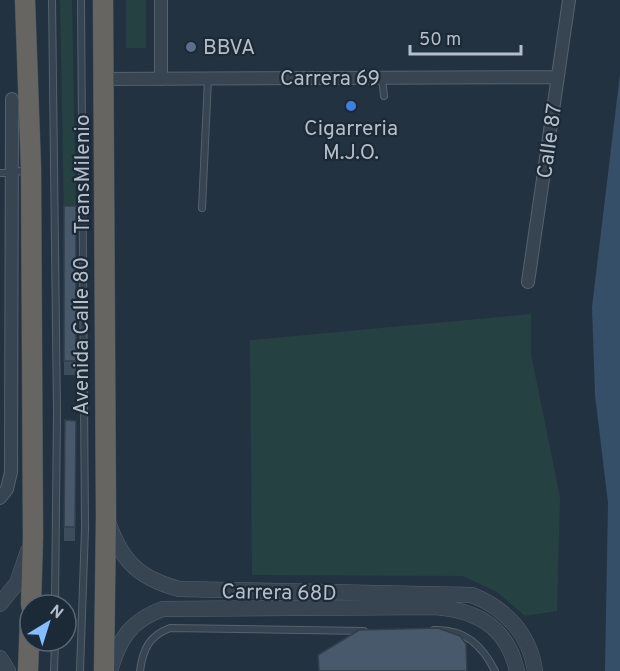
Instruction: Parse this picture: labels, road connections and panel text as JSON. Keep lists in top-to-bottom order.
{
  "streets": {
    "highway": ["Avenida Calle 80"],
    "street": ["Carrera 69", "Calle 87", "Carrera 68D"],
    "lane": ["TransMilenio"]
  },
  "crossings": [
    ["Carrera 69", "Calle 87"],
    ["Carrera 69", "Avenida Calle 80"],
    ["Avenida Calle 80", "Carrera 68D"]
  ],
  "places": ["BBVA", "Cigarreria M.J.O."],
  "scale_bar": "50 m",
  "north": "top right"
}
